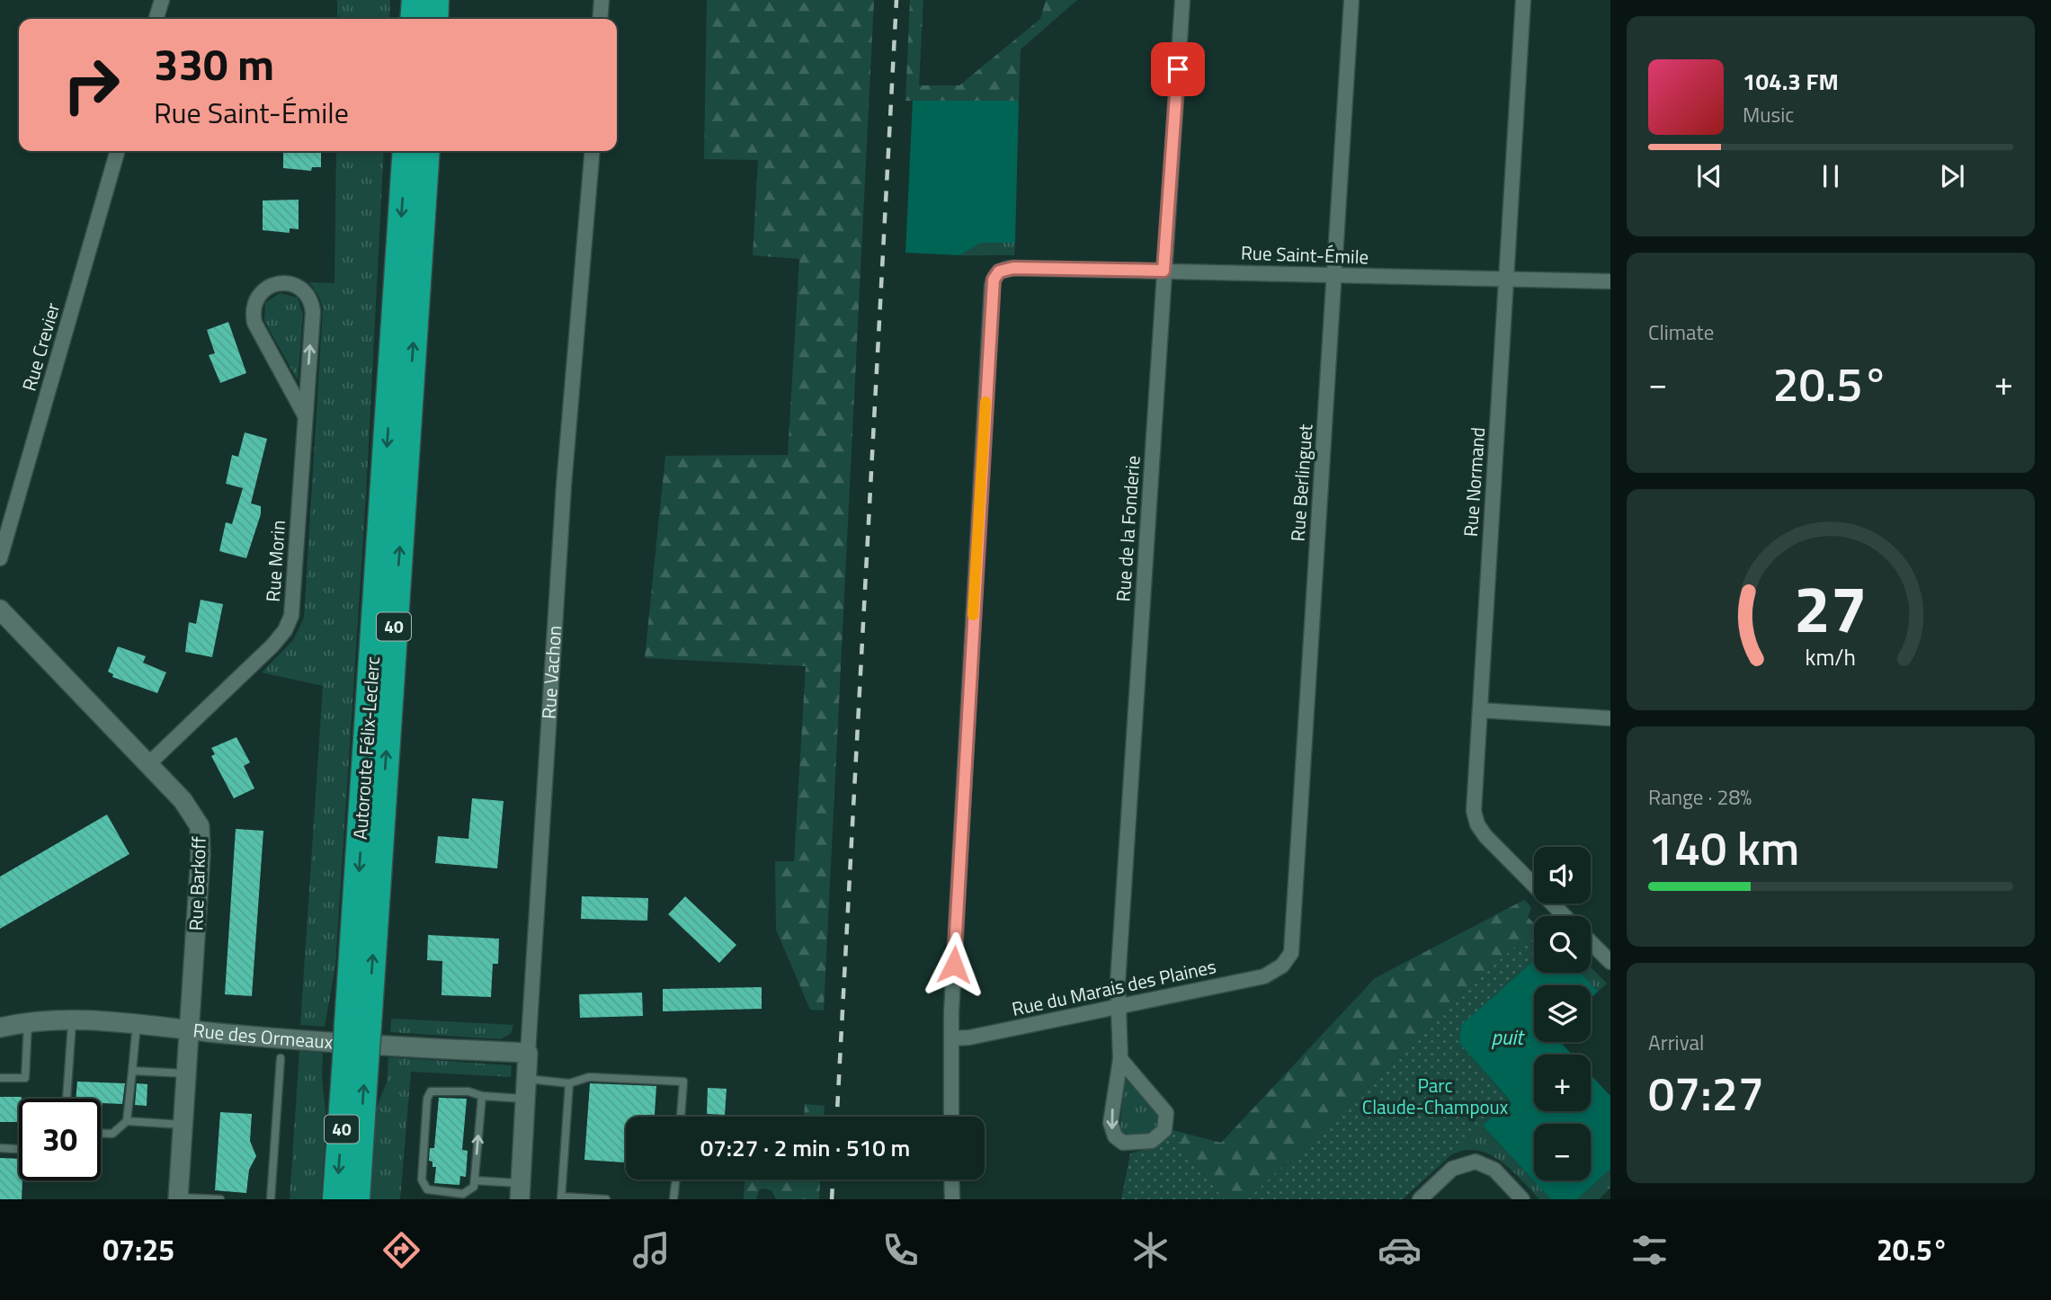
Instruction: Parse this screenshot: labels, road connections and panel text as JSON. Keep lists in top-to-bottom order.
{
  "streets": {
    "highway": ["40", "Autoroute Félix-Leclerc"],
    "street": [
      "Rue Saint-Émile",
      "Rue Crevier",
      "Rue Normand",
      "Rue Berlinguet",
      "Rue de la Fonderie",
      "Rue Morin",
      "Rue Vachon",
      "Rue Barkoff",
      "Rue du Marais des Plaines",
      "Rue des Ormeaux"
    ]
  },
  "crossings": [
    ["Rue Saint-Émile", "Rue Normand"],
    ["Rue Saint-Émile", "Rue Berlinguet"],
    ["Rue Saint-Émile", "Rue de la Fonderie"],
    ["Rue Saint-Émile", "Rue du Marais des Plaines"],
    ["Rue Berlinguet", "Rue du Marais des Plaines"],
    ["Rue de la Fonderie", "Rue du Marais des Plaines"],
    ["Rue Morin", "Rue Barkoff"],
    ["Rue Vachon", "Rue des Ormeaux"],
    ["Rue Barkoff", "Rue des Ormeaux"]
  ],
  "water": ["puit"],
  "parks": ["Parc Claude-Champoux"],
  "page": {
    "turn": ["330 m", "Rue Saint-Émile"],
    "song": ["104.3 FM", "Music"],
    "tile": [
      "Climate",
      ["Range · 28%", "140 km"],
      ["Arrival", "07:27"]
    ],
    "heat": ["−", "20.5°", "+"],
    "map_buttons": ["+", "−"],
    "limit": "30",
    "trip": "07:27 · 2 min · 510 m",
    "tabs": ["07:25", "20.5°"],
    "gauge": ["27", "km/h"]
  }
}
